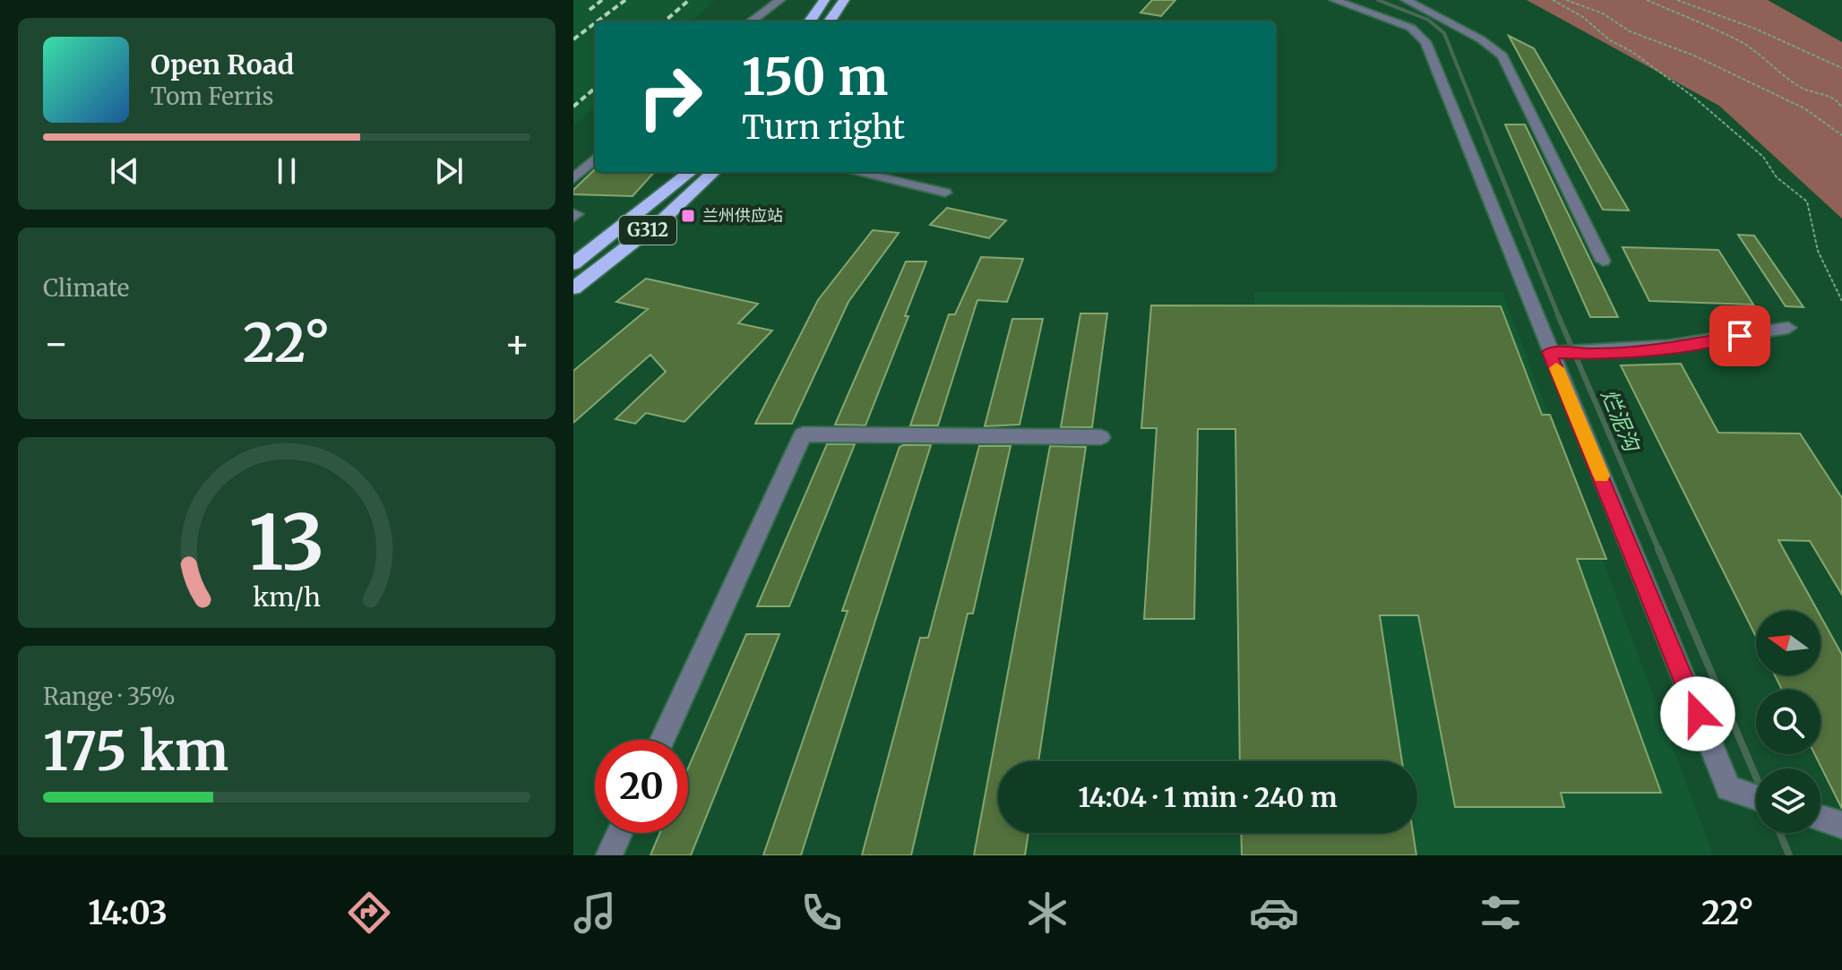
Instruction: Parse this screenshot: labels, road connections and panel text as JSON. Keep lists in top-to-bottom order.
{
  "streets": {
    "highway": ["G312"]
  },
  "water": ["烂泥沟"],
  "places": {
    "transit": ["兰州供应站"]
  },
  "north": "left",
  "page": {
    "turn": ["150 m", "Turn right"],
    "song": ["Open Road", "Tom Ferris"],
    "tile": [
      "Climate",
      ["Range · 35%", "175 km"]
    ],
    "heat": ["−", "22°", "+"],
    "limit": "20",
    "trip": "14:04 · 1 min · 240 m",
    "tabs": ["14:03", "22°"],
    "gauge": ["13", "km/h"]
  }
}
